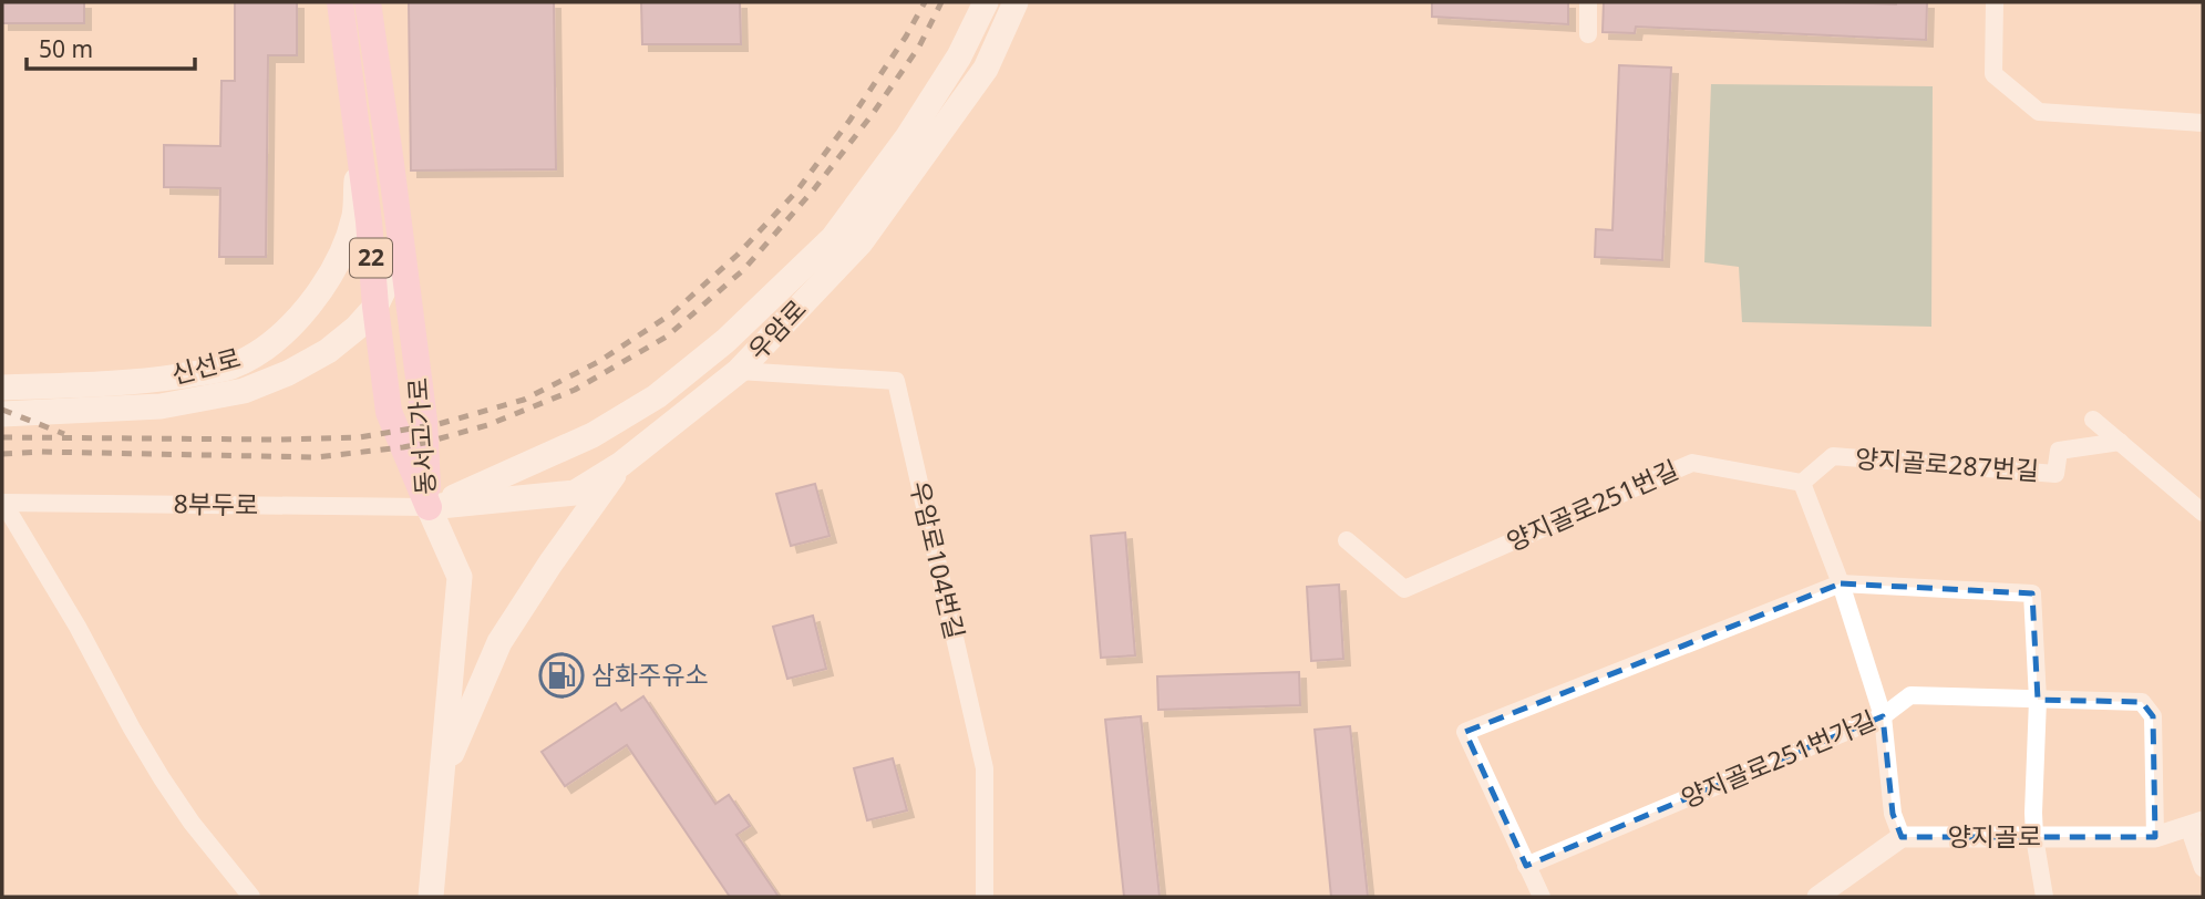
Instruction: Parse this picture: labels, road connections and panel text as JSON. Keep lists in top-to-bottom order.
{
  "streets": {
    "main road": [
      "22",
      "우암로",
      "신선로",
      "동서고가로"
    ],
    "street": [
      "양지골로287번길",
      "8부두로",
      "양지골로251번길",
      "우암로104번길",
      "양지골로251번가길",
      "양지골로"
    ]
  },
  "crossings": [
    ["우암로", "동서고가로"],
    ["우암로", "8부두로"],
    ["우암로", "우암로104번길"],
    ["신선로", "동서고가로"],
    ["동서고가로", "8부두로"],
    ["양지골로287번길", "양지골로251번길"],
    ["양지골로251번가길", "양지골로"]
  ],
  "places": {
    "fuel station": ["삼화주유소"]
  },
  "scale_bar": "50 m"
}
